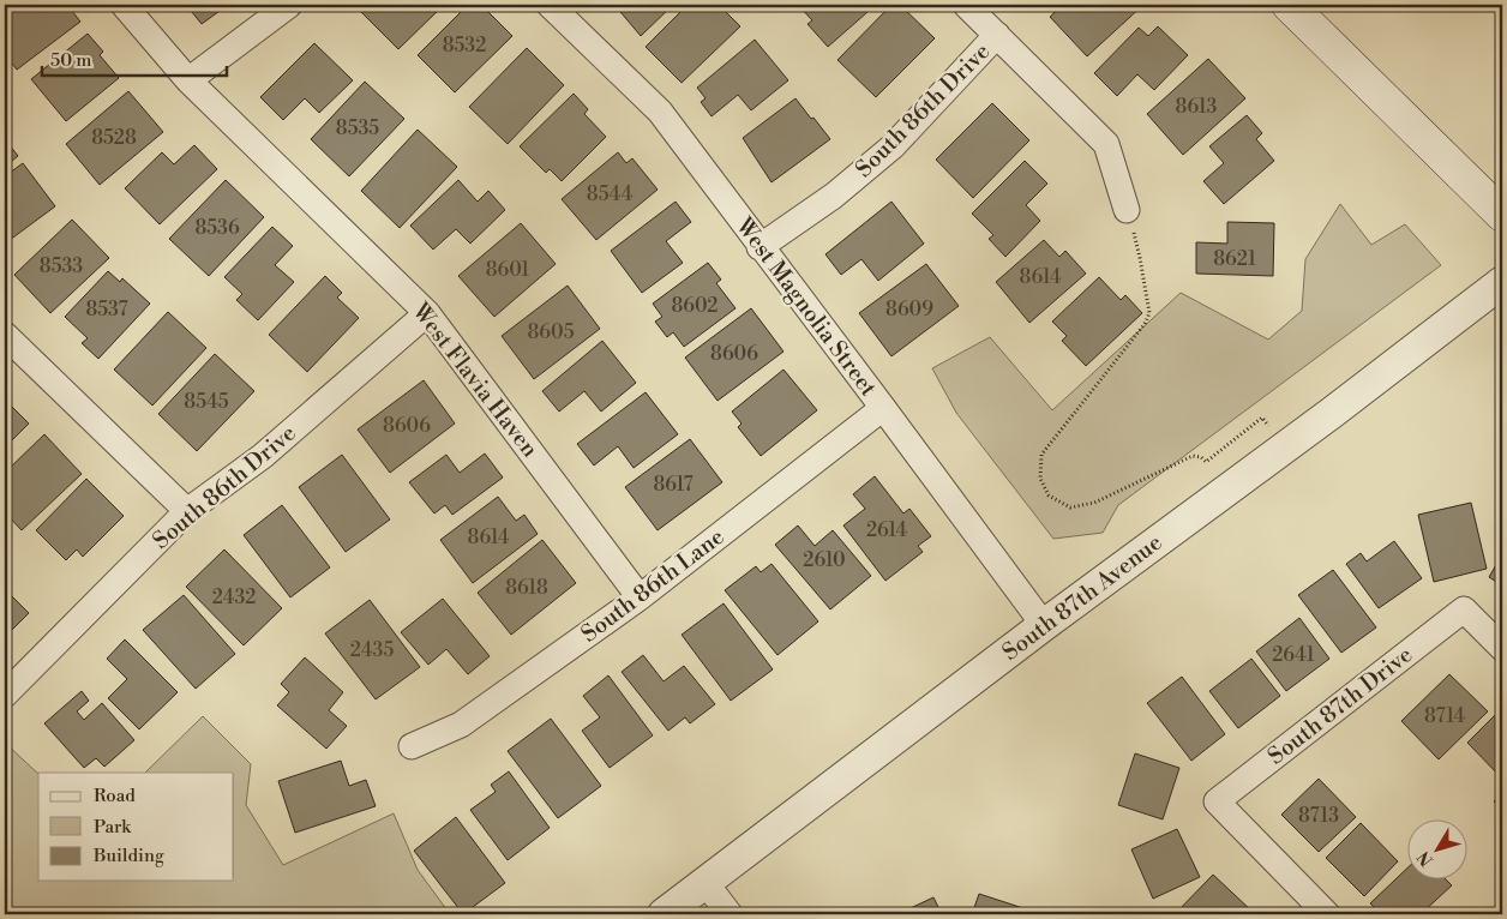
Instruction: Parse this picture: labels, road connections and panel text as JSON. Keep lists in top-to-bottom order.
{
  "streets": {
    "street": [
      "South 86th Drive",
      "West Magnolia Street",
      "West Flavia Haven",
      "South 86th Lane",
      "South 87th Avenue",
      "South 87th Drive"
    ]
  },
  "crossings": [
    ["South 86th Drive", "West Magnolia Street"],
    ["South 86th Drive", "West Flavia Haven"],
    ["West Magnolia Street", "South 86th Lane"],
    ["West Magnolia Street", "South 87th Avenue"],
    ["West Flavia Haven", "South 86th Lane"]
  ],
  "house_numbers": [
    "8532",
    "8613",
    "8535",
    "8528",
    "8544",
    "8536",
    "8621",
    "8533",
    "8601",
    "8614",
    "8602",
    "8537",
    "8609",
    "8605",
    "8606",
    "8545",
    "8606",
    "8617",
    "2614",
    "8614",
    "2610",
    "8618",
    "2432",
    "2435",
    "2641",
    "8714",
    "8713"
  ],
  "legend": ["Road", "Park", "Building"],
  "scale_bar": "50 m",
  "north": "bottom left"
}
